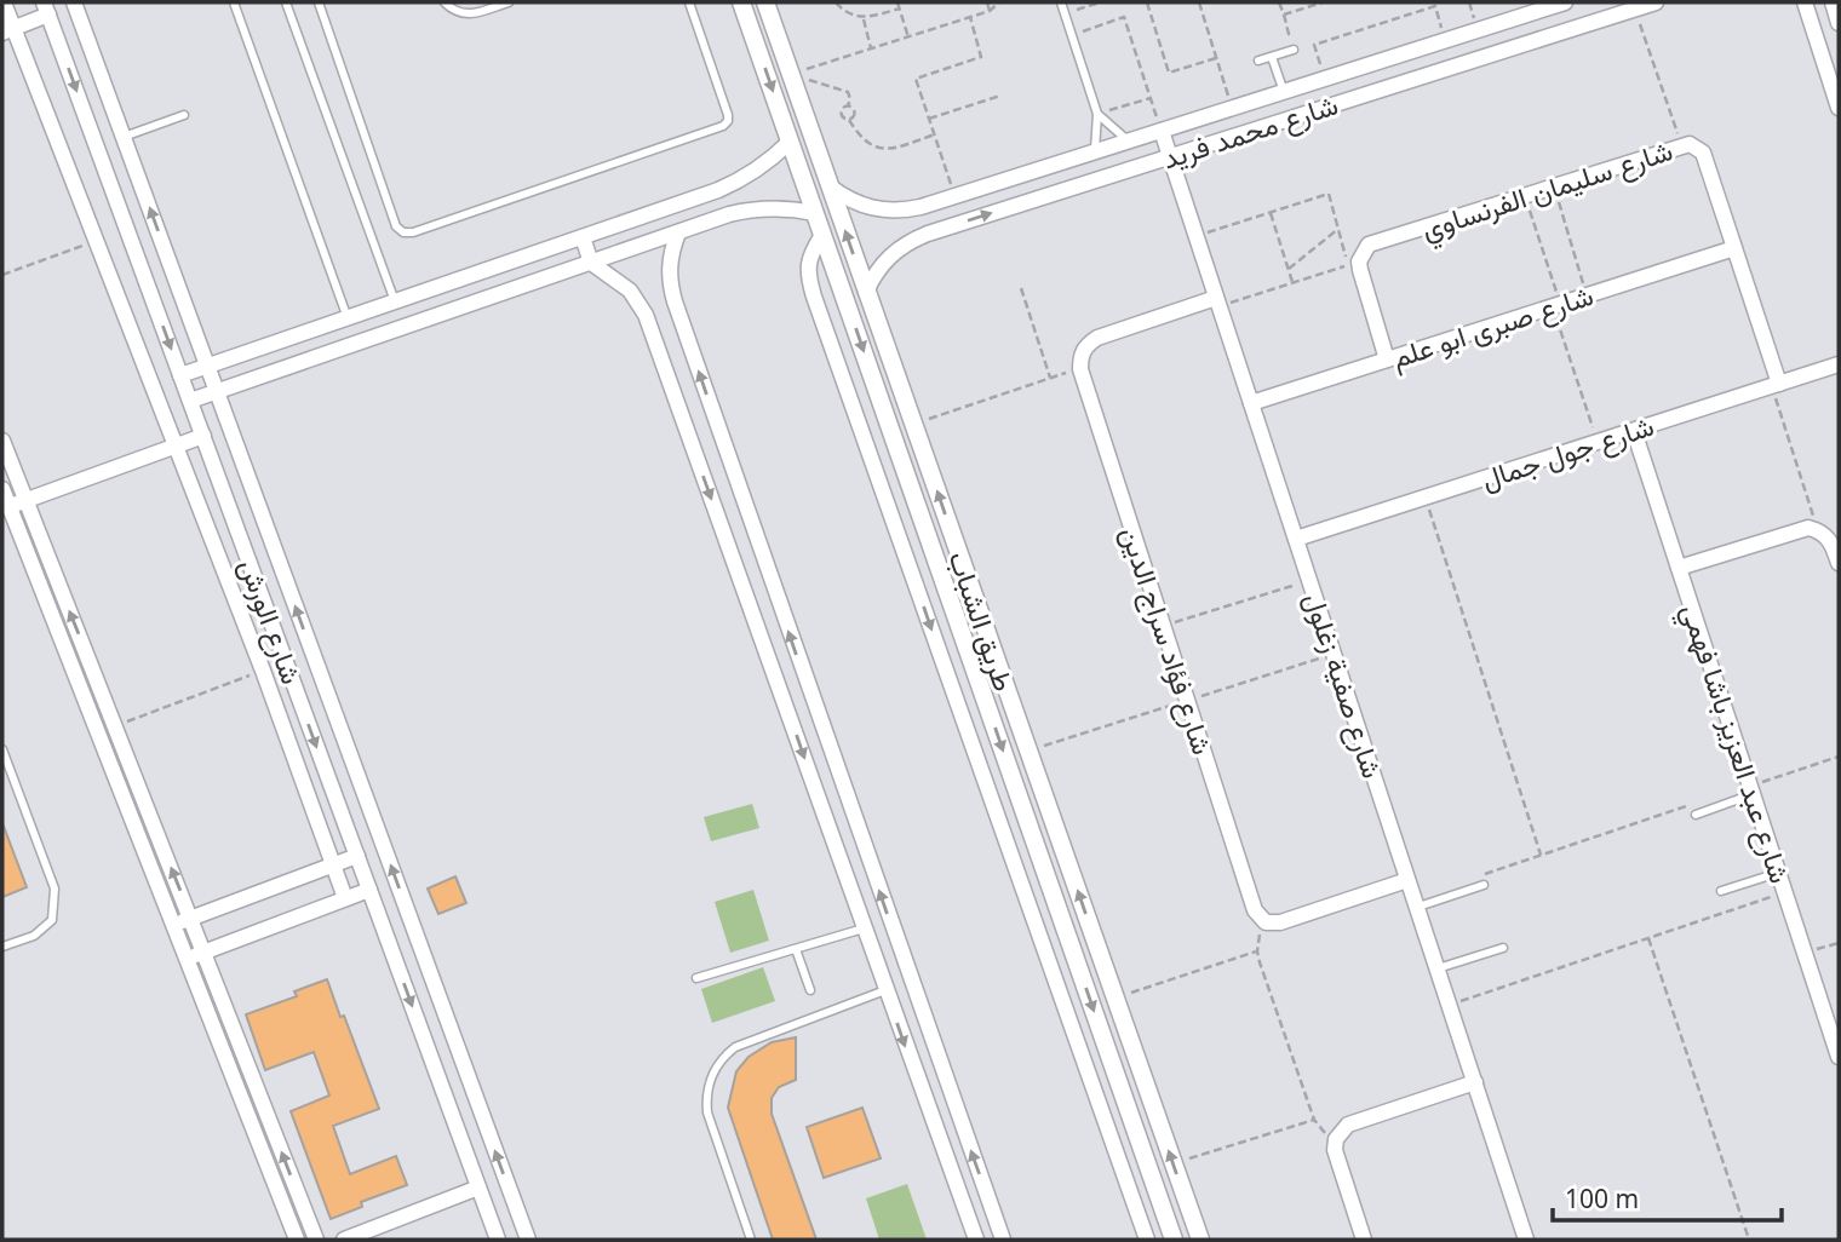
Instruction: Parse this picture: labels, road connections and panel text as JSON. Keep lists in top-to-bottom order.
{
  "streets": {
    "street": [
      "شارع محمد فريد",
      "شارع سليمان الفرنساوي",
      "شارع صبرى ابو علم",
      "شارع جول جمال",
      "شارع الورش",
      "طريق الشباب",
      "شارع فؤاد سراج الدين",
      "شارع صفية زغلول",
      "شارع عبد العزيز باشا فهمي"
    ]
  },
  "crossings": [
    ["شارع محمد فريد", "طريق الشباب"],
    ["شارع محمد فريد", "شارع صفية زغلول"],
    ["شارع سليمان الفرنساوي", "شارع صبرى ابو علم"],
    ["شارع سليمان الفرنساوي", "شارع جول جمال"],
    ["شارع صبرى ابو علم", "شارع صفية زغلول"],
    ["شارع جول جمال", "شارع صفية زغلول"],
    ["شارع جول جمال", "شارع عبد العزيز باشا فهمي"]
  ],
  "scale_bar": "100 m"
}
